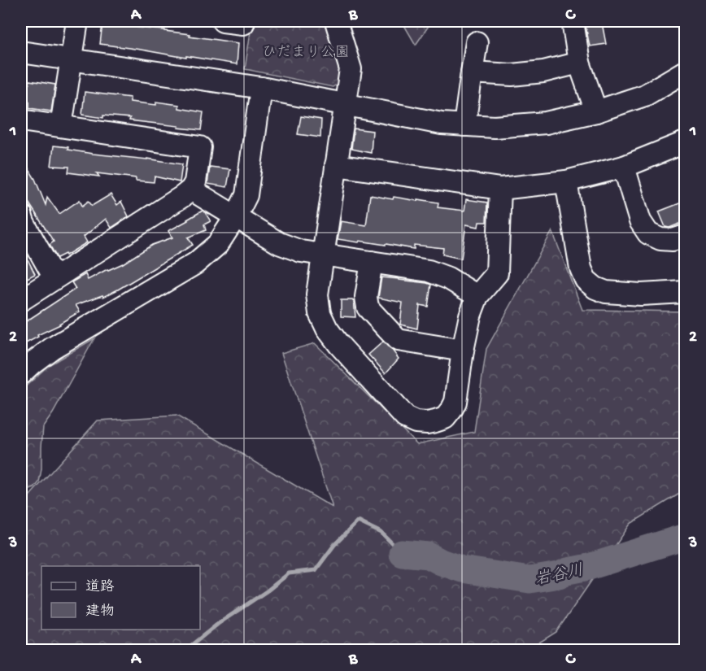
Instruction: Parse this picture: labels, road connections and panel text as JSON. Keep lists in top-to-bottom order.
{
  "water": ["岩谷川"],
  "parks": ["ひだまり公園"],
  "legend": ["道路", "建物"],
  "grid": {
    "columns": ["A", "B", "C"],
    "rows": ["1", "2", "3"]
  }
}
